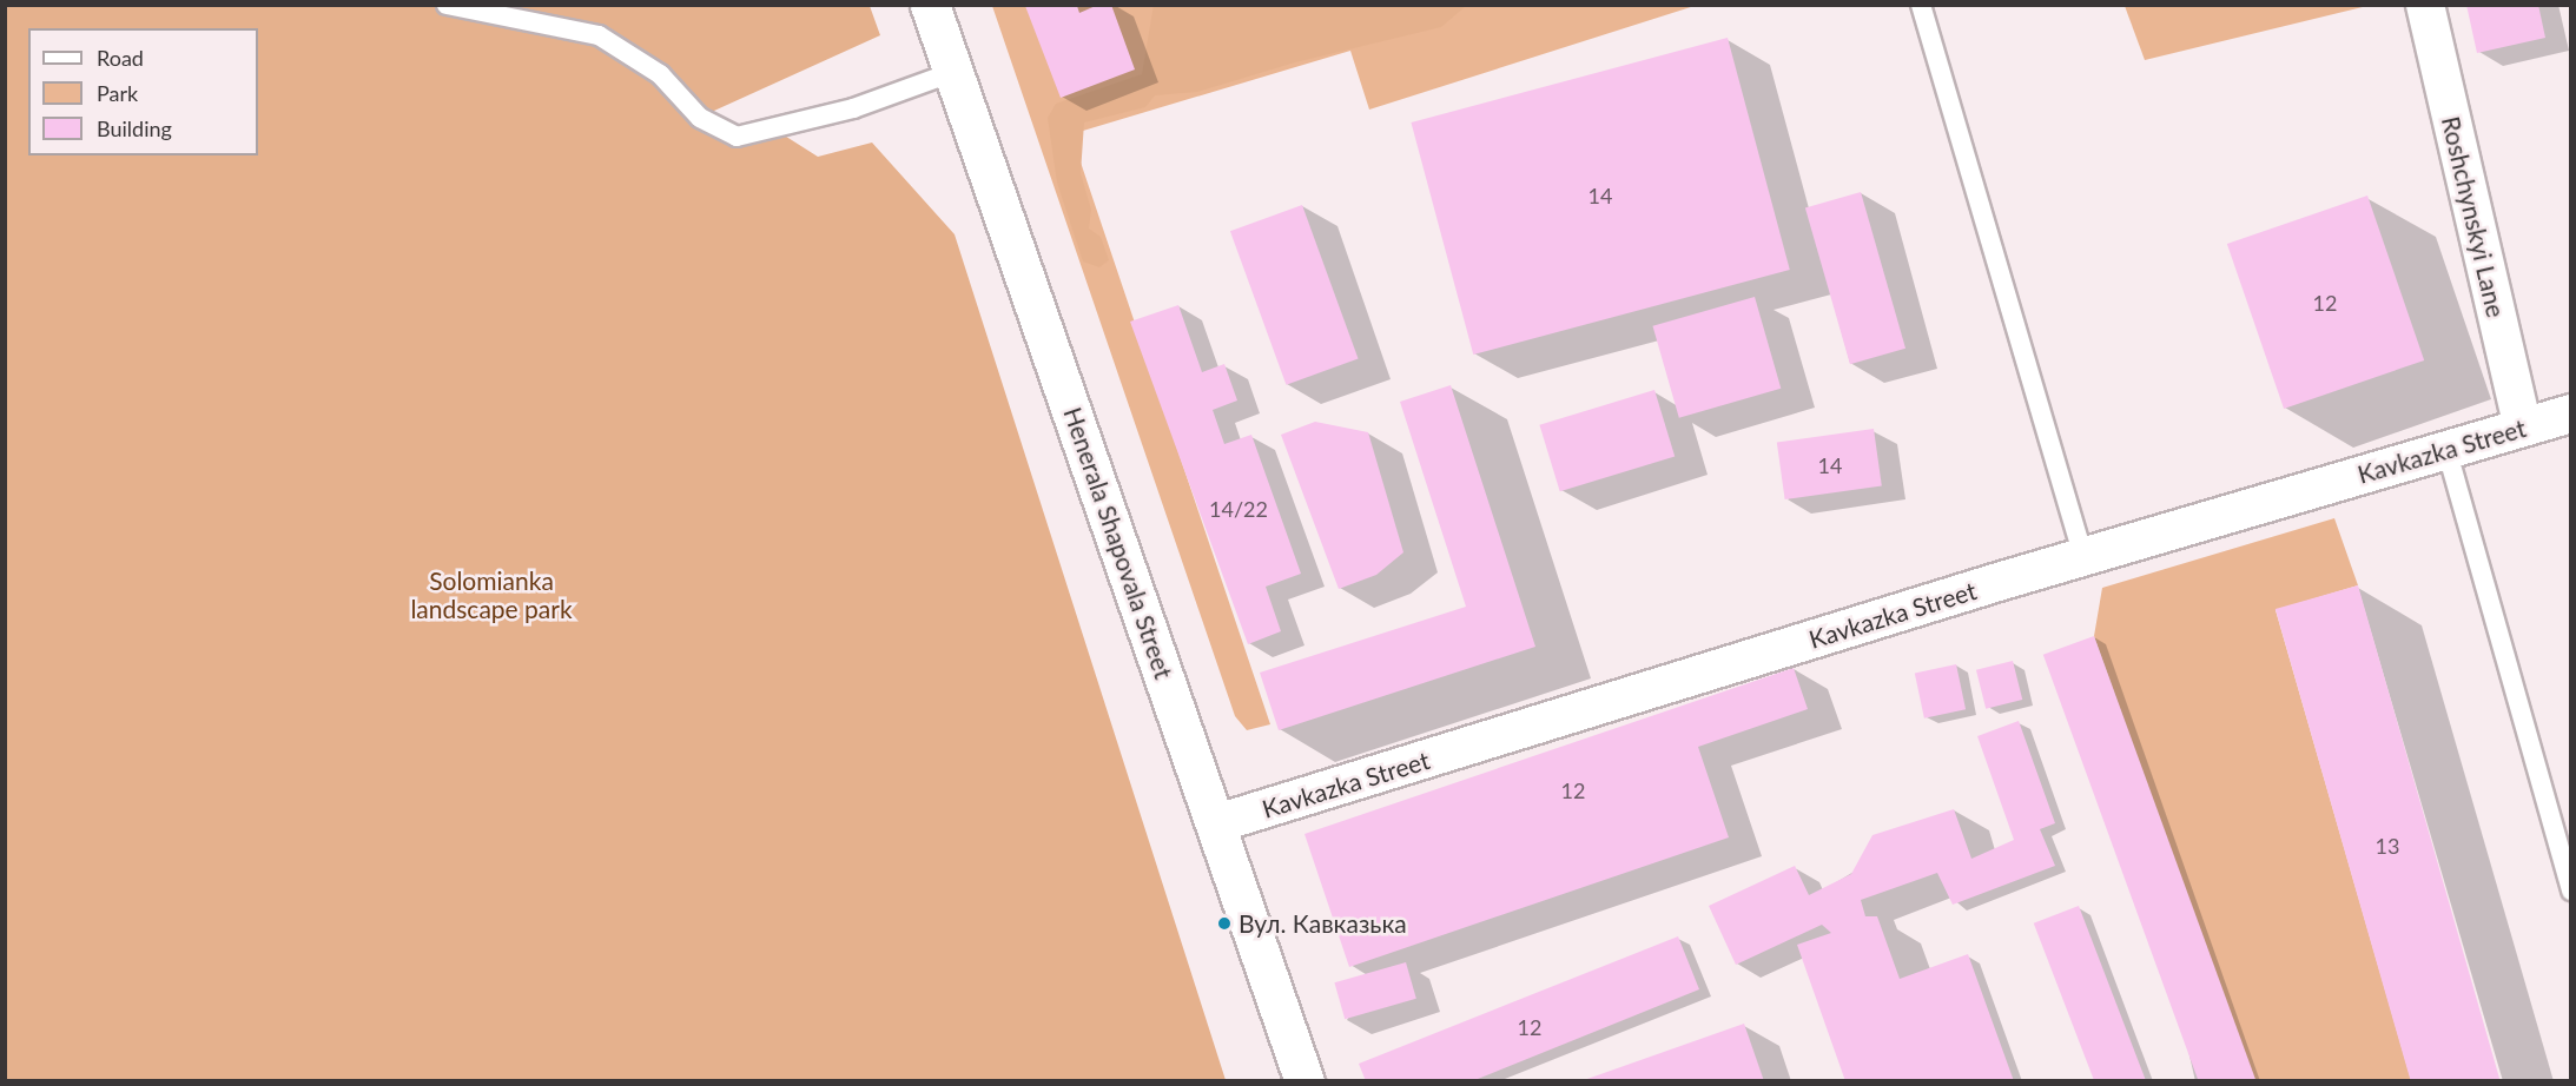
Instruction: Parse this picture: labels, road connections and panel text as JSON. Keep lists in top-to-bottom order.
{
  "streets": {
    "street": ["Roshchynskyi Lane", "Kavkazka Street", "Henerala Shapovala Street"]
  },
  "crossings": [
    ["Roshchynskyi Lane", "Kavkazka Street"],
    ["Kavkazka Street", "Henerala Shapovala Street"]
  ],
  "parks": ["Solomianka landscape park"],
  "places": ["Вул. Кавказька"],
  "house_numbers": [
    "14",
    "12",
    "14",
    "14/22",
    "12",
    "13",
    "12"
  ],
  "legend": ["Road", "Park", "Building"]
}
